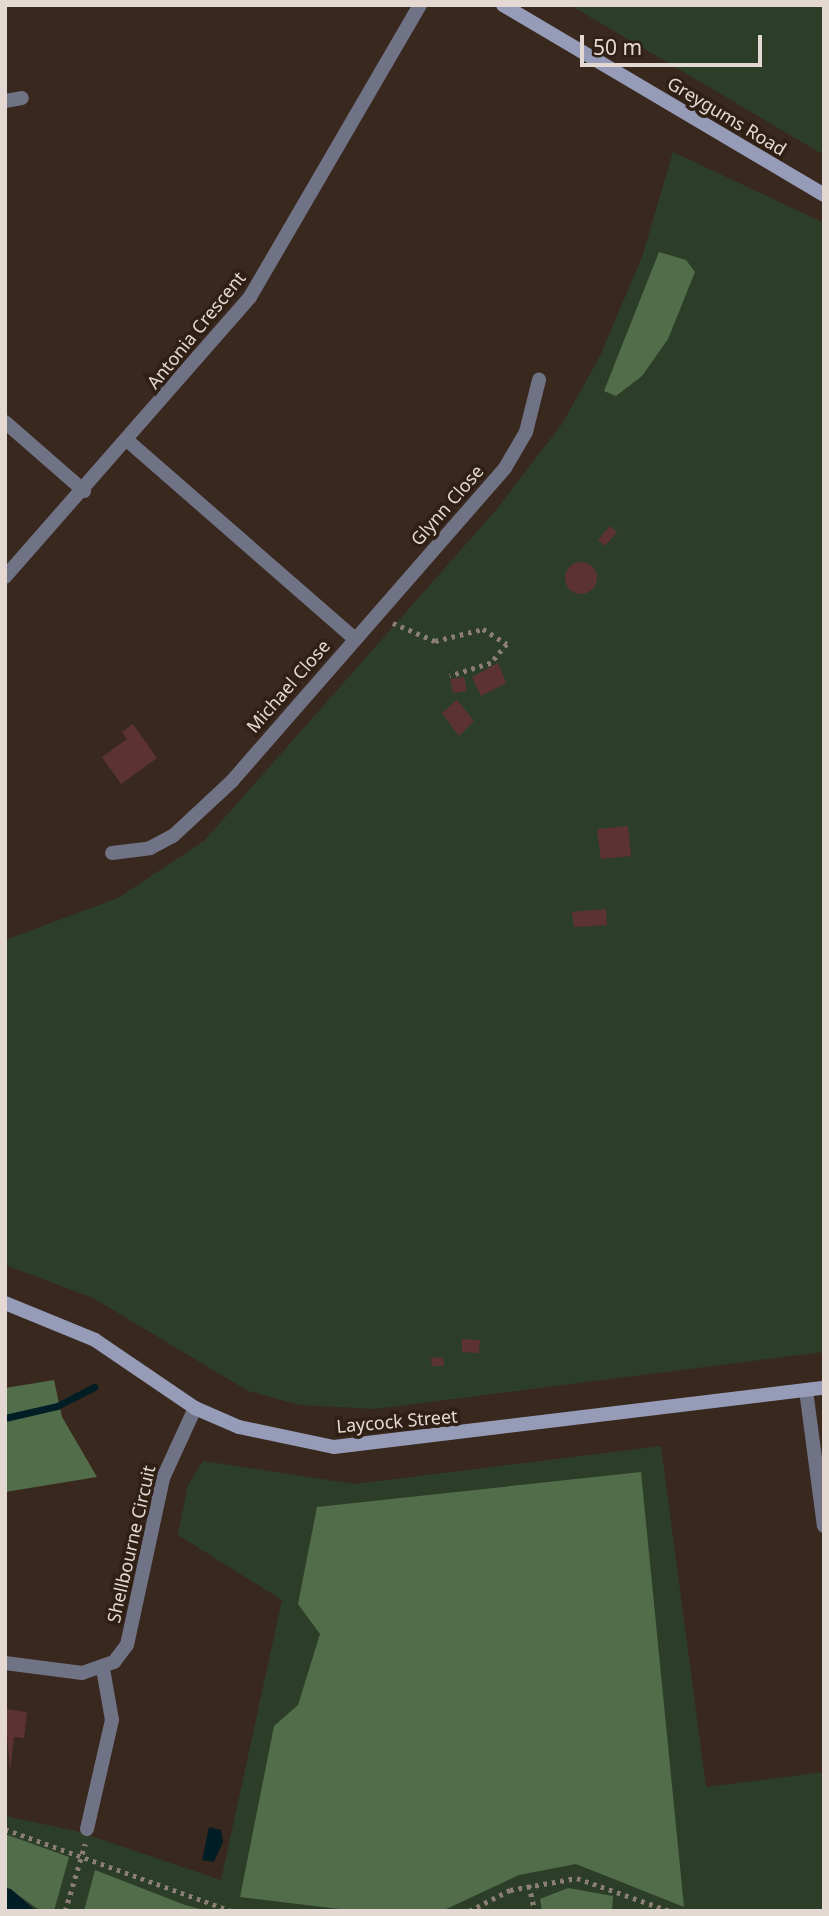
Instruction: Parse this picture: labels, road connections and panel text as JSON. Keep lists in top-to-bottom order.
{
  "streets": {
    "street": [
      "Greygums Road",
      "Antonia Crescent",
      "Glynn Close",
      "Michael Close",
      "Laycock Street",
      "Shellbourne Circuit"
    ]
  },
  "crossings": [
    ["Antonia Crescent", "Michael Close"],
    ["Glynn Close", "Michael Close"],
    ["Laycock Street", "Shellbourne Circuit"]
  ],
  "scale_bar": "50 m"
}
